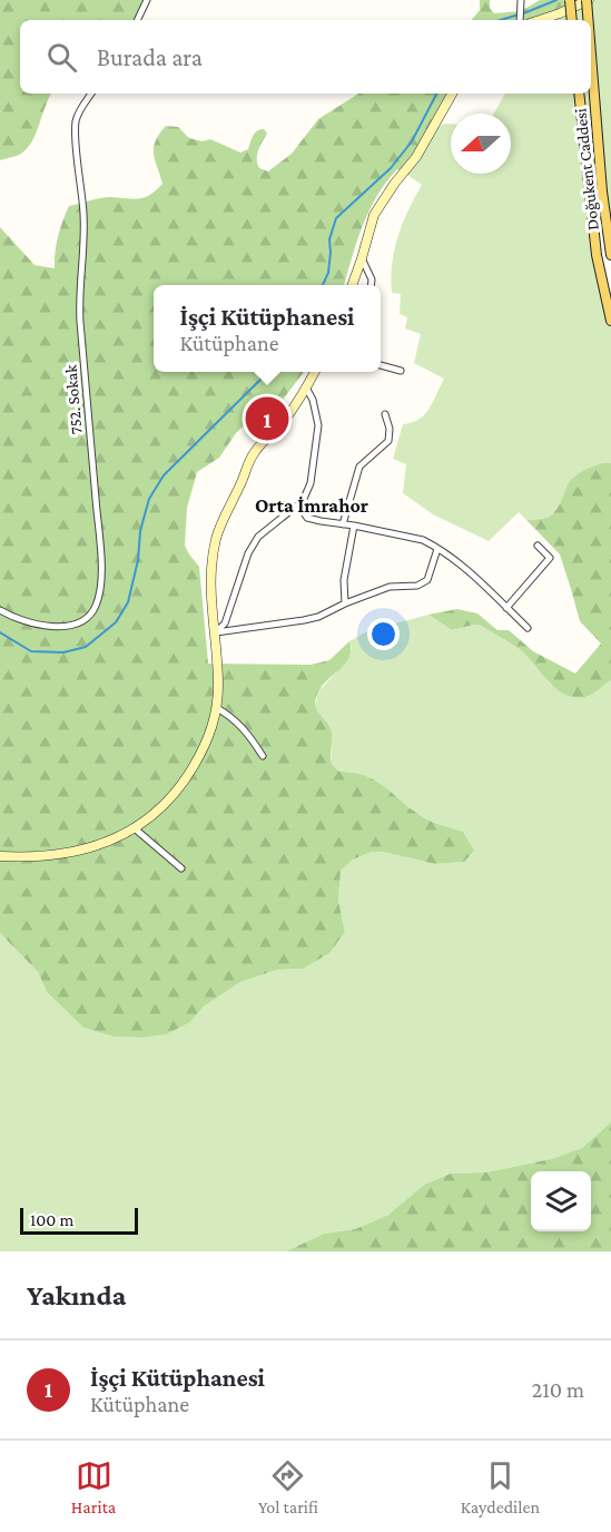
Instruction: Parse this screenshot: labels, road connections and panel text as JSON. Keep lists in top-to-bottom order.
{
  "streets": {
    "main road": ["Doğukent Caddesi"],
    "street": ["752. Sokak"]
  },
  "districts": ["Orta İmrahor"],
  "scale_bar": "100 m",
  "north": "left",
  "page": {
    "search": "Burada ara",
    "popup": ["İşçi Kütüphanesi", "Kütüphane"],
    "pins": "1",
    "scale": "100 m",
    "heading": "Yakında",
    "list": [
      {
        "mark": "1",
        "name": "İşçi Kütüphanesi",
        "note": "Kütüphane",
        "value": "210 m"
      }
    ],
    "nav": ["Harita", "Yol tarifi", "Kaydedilen"]
  }
}
